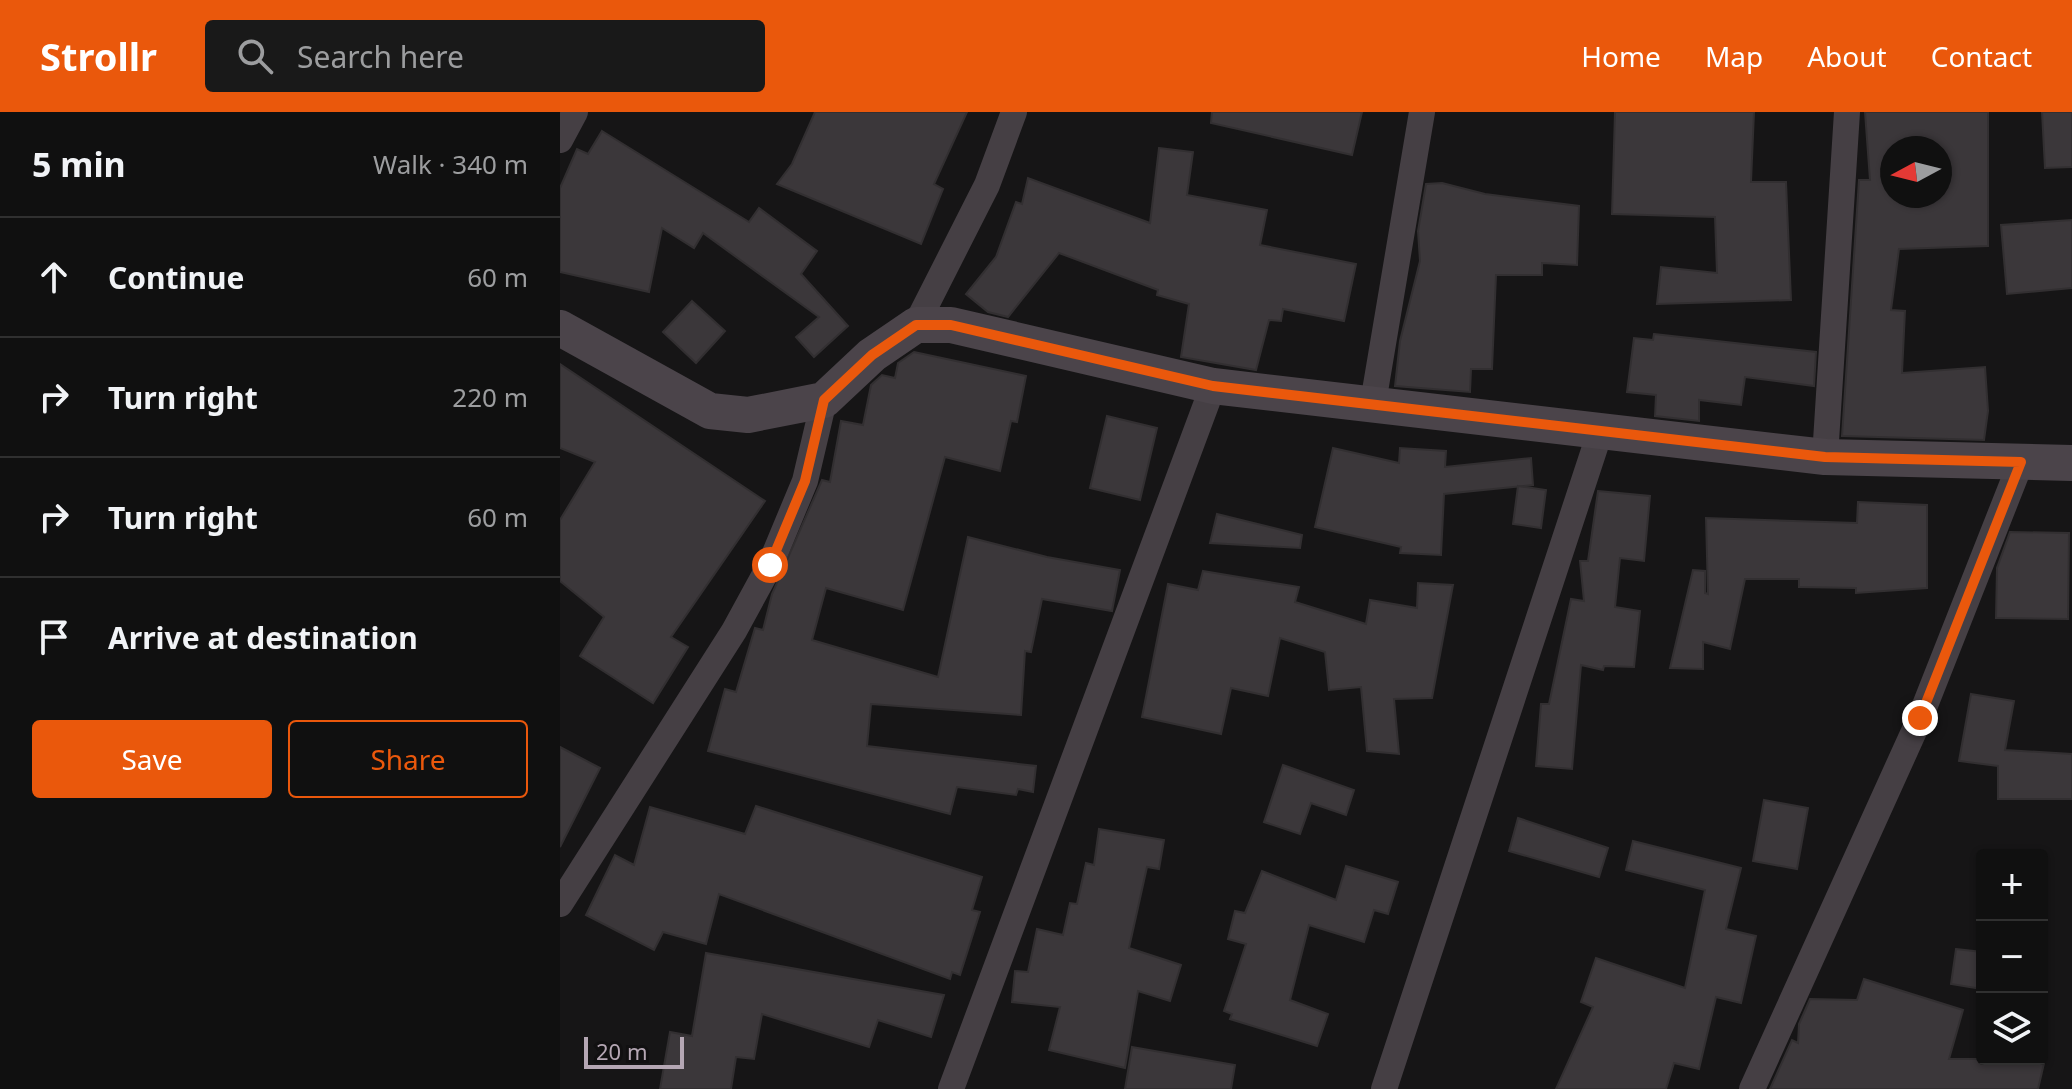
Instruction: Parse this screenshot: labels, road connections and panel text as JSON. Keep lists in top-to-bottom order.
{
  "scale_bar": "20 m",
  "north": "left",
  "page": {
    "header": "Strollr",
    "search": "Search here",
    "nav": [
      "Home",
      "Map",
      "About",
      "Contact"
    ],
    "heading": ["5 min", "Walk · 340 m"],
    "list": [
      ["Continue", "60 m"],
      ["Turn right", "220 m"],
      ["Turn right", "60 m"],
      "Arrive at destination"
    ],
    "buttons": ["Save", "Share"],
    "map_buttons": ["+", "−"],
    "scale": "20 m"
  }
}
